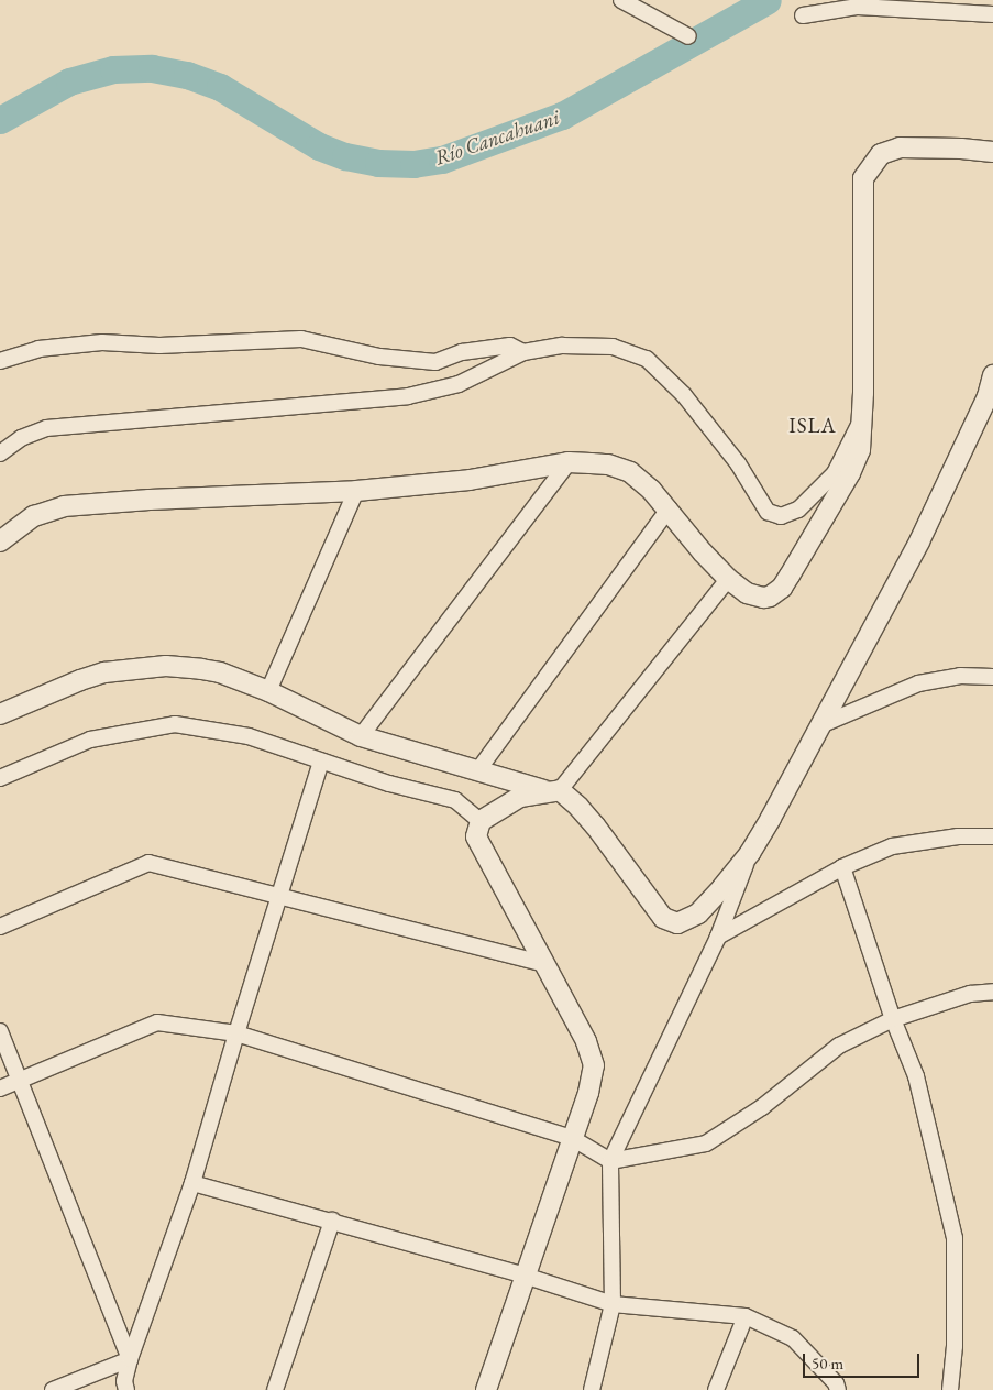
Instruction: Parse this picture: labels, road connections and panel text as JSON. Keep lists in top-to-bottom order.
{
  "districts": ["ISLA"],
  "water": ["Río Cancahuani"],
  "scale_bar": "50 m"
}
